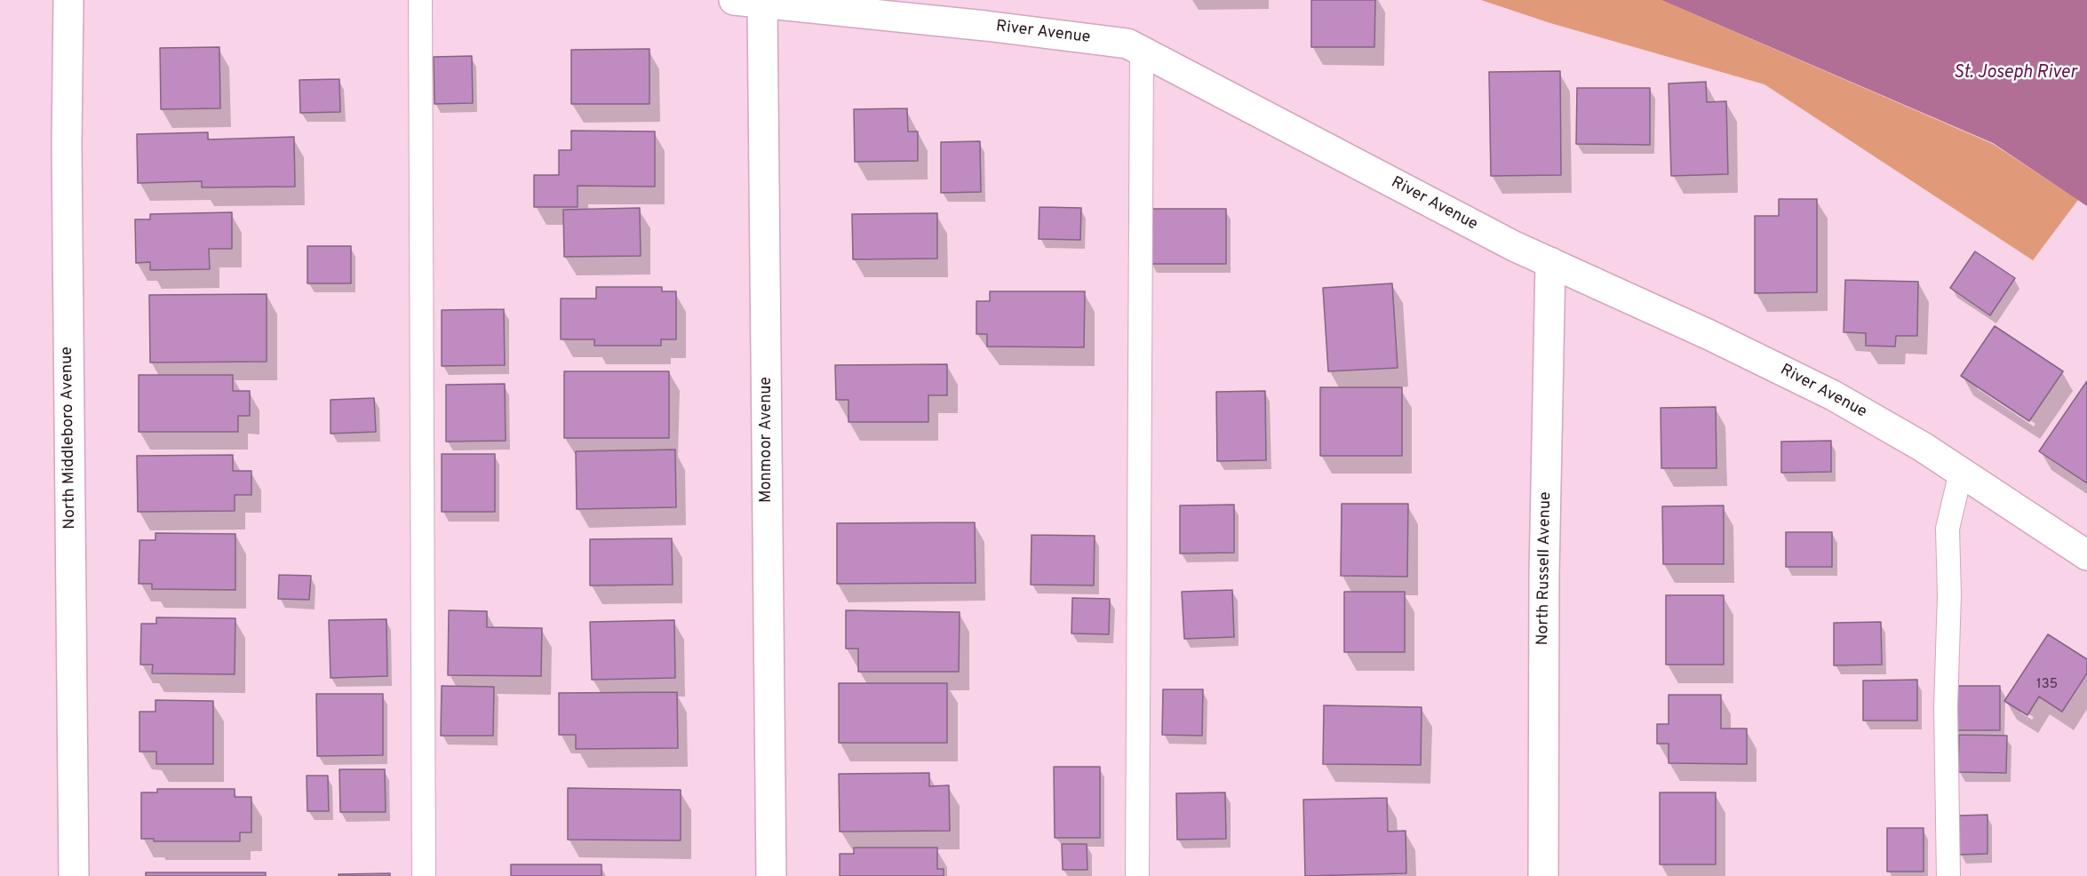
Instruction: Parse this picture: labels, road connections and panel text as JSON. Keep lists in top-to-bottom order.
{
  "streets": {
    "street": [
      "River Avenue",
      "North Middleboro Avenue",
      "Monmoor Avenue",
      "North Russell Avenue"
    ]
  },
  "crossings": [
    ["River Avenue", "Monmoor Avenue"],
    ["River Avenue", "North Russell Avenue"]
  ],
  "water": ["St. Joseph River"],
  "house_numbers": ["135"]
}
